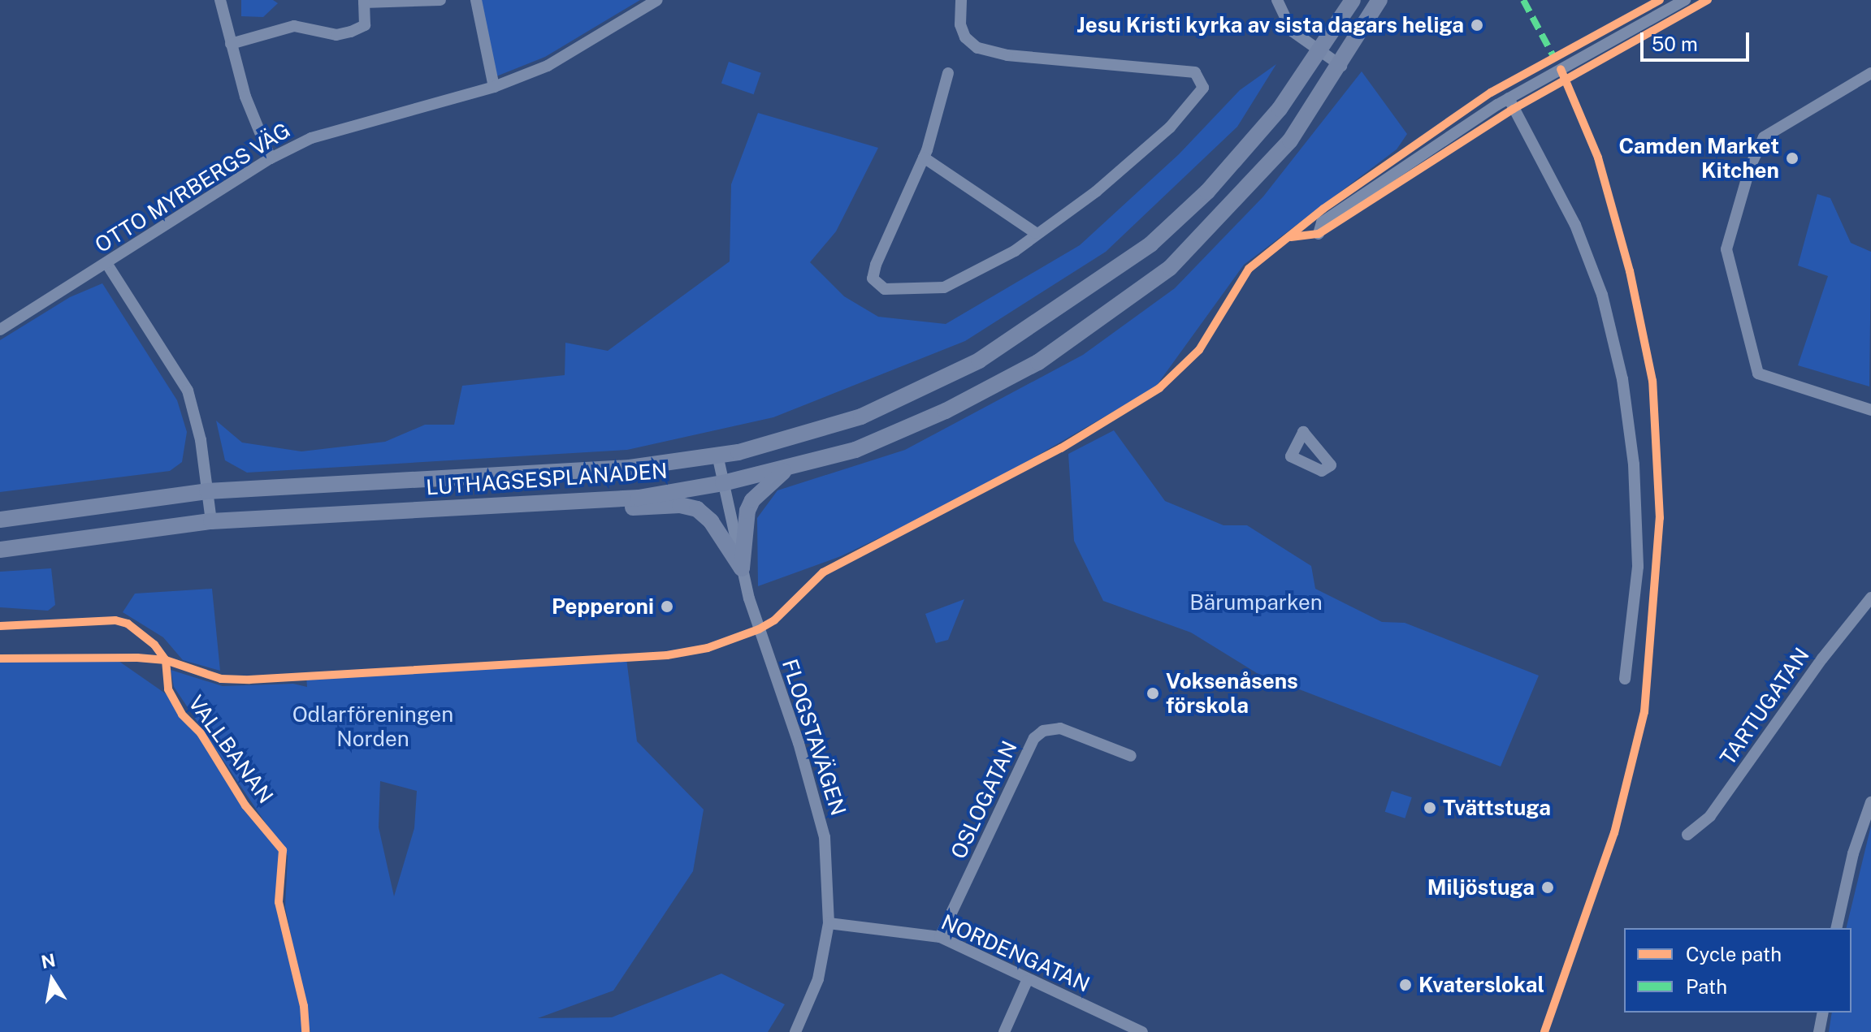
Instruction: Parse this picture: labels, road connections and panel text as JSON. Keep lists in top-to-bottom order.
{
  "streets": {
    "main road": ["LUTHAGSESPLANADEN"],
    "street": [
      "OTTO MYRBERGS VÄG",
      "TARTUGATAN",
      "FLOGSTAVÄGEN",
      "OSLOGATAN",
      "NORDENGATAN"
    ],
    "cycle path": ["VALLBANAN"]
  },
  "crossings": [
    ["LUTHAGSESPLANADEN", "FLOGSTAVÄGEN"],
    ["FLOGSTAVÄGEN", "NORDENGATAN"],
    ["OSLOGATAN", "NORDENGATAN"]
  ],
  "parks": ["Bärumparken", "Odlarföreningen Norden"],
  "places": [
    "Jesu Kristi kyrka av sista dagars heliga",
    "Camden Market Kitchen",
    "Pepperoni",
    "Voksenåsens förskola",
    "Tvättstuga",
    "Miljöstuga",
    "Kvaterslokal"
  ],
  "legend": ["Cycle path", "Path"],
  "scale_bar": "50 m",
  "north": "top"
}
